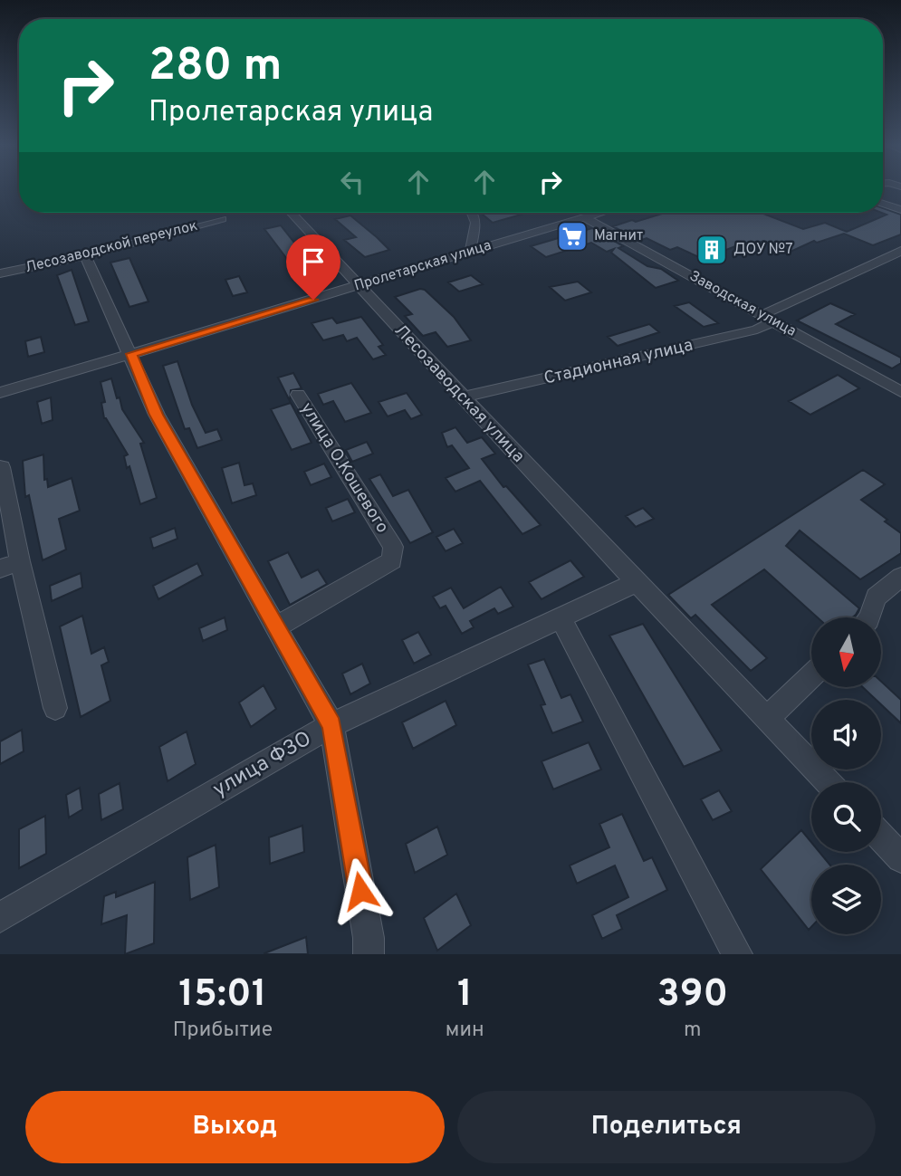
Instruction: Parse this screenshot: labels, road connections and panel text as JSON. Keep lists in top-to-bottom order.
{
  "streets": {
    "street": [
      "Лесозаводской переулок",
      "Пролетарская улица",
      "Заводская улица",
      "Стадионная улица",
      "Лесозаводская улица",
      "улица О.Кошевого",
      "улица ФЗО"
    ]
  },
  "crossings": [
    ["Пролетарская улица", "Заводская улица"],
    ["Пролетарская улица", "Лесозаводская улица"],
    ["Заводская улица", "Стадионная улица"],
    ["Стадионная улица", "Лесозаводская улица"],
    ["Лесозаводская улица", "улица ФЗО"]
  ],
  "places": {
    "supermarket": ["Магнит"],
    "building": ["ДОУ №7"]
  },
  "north": "bottom",
  "page": {
    "turn": ["280 m", "Пролетарская улица"],
    "eta": [
      "15:01",
      "Прибытие",
      "1",
      "мин",
      "390",
      "m"
    ],
    "buttons": ["Выход", "Поделиться"]
  }
}
